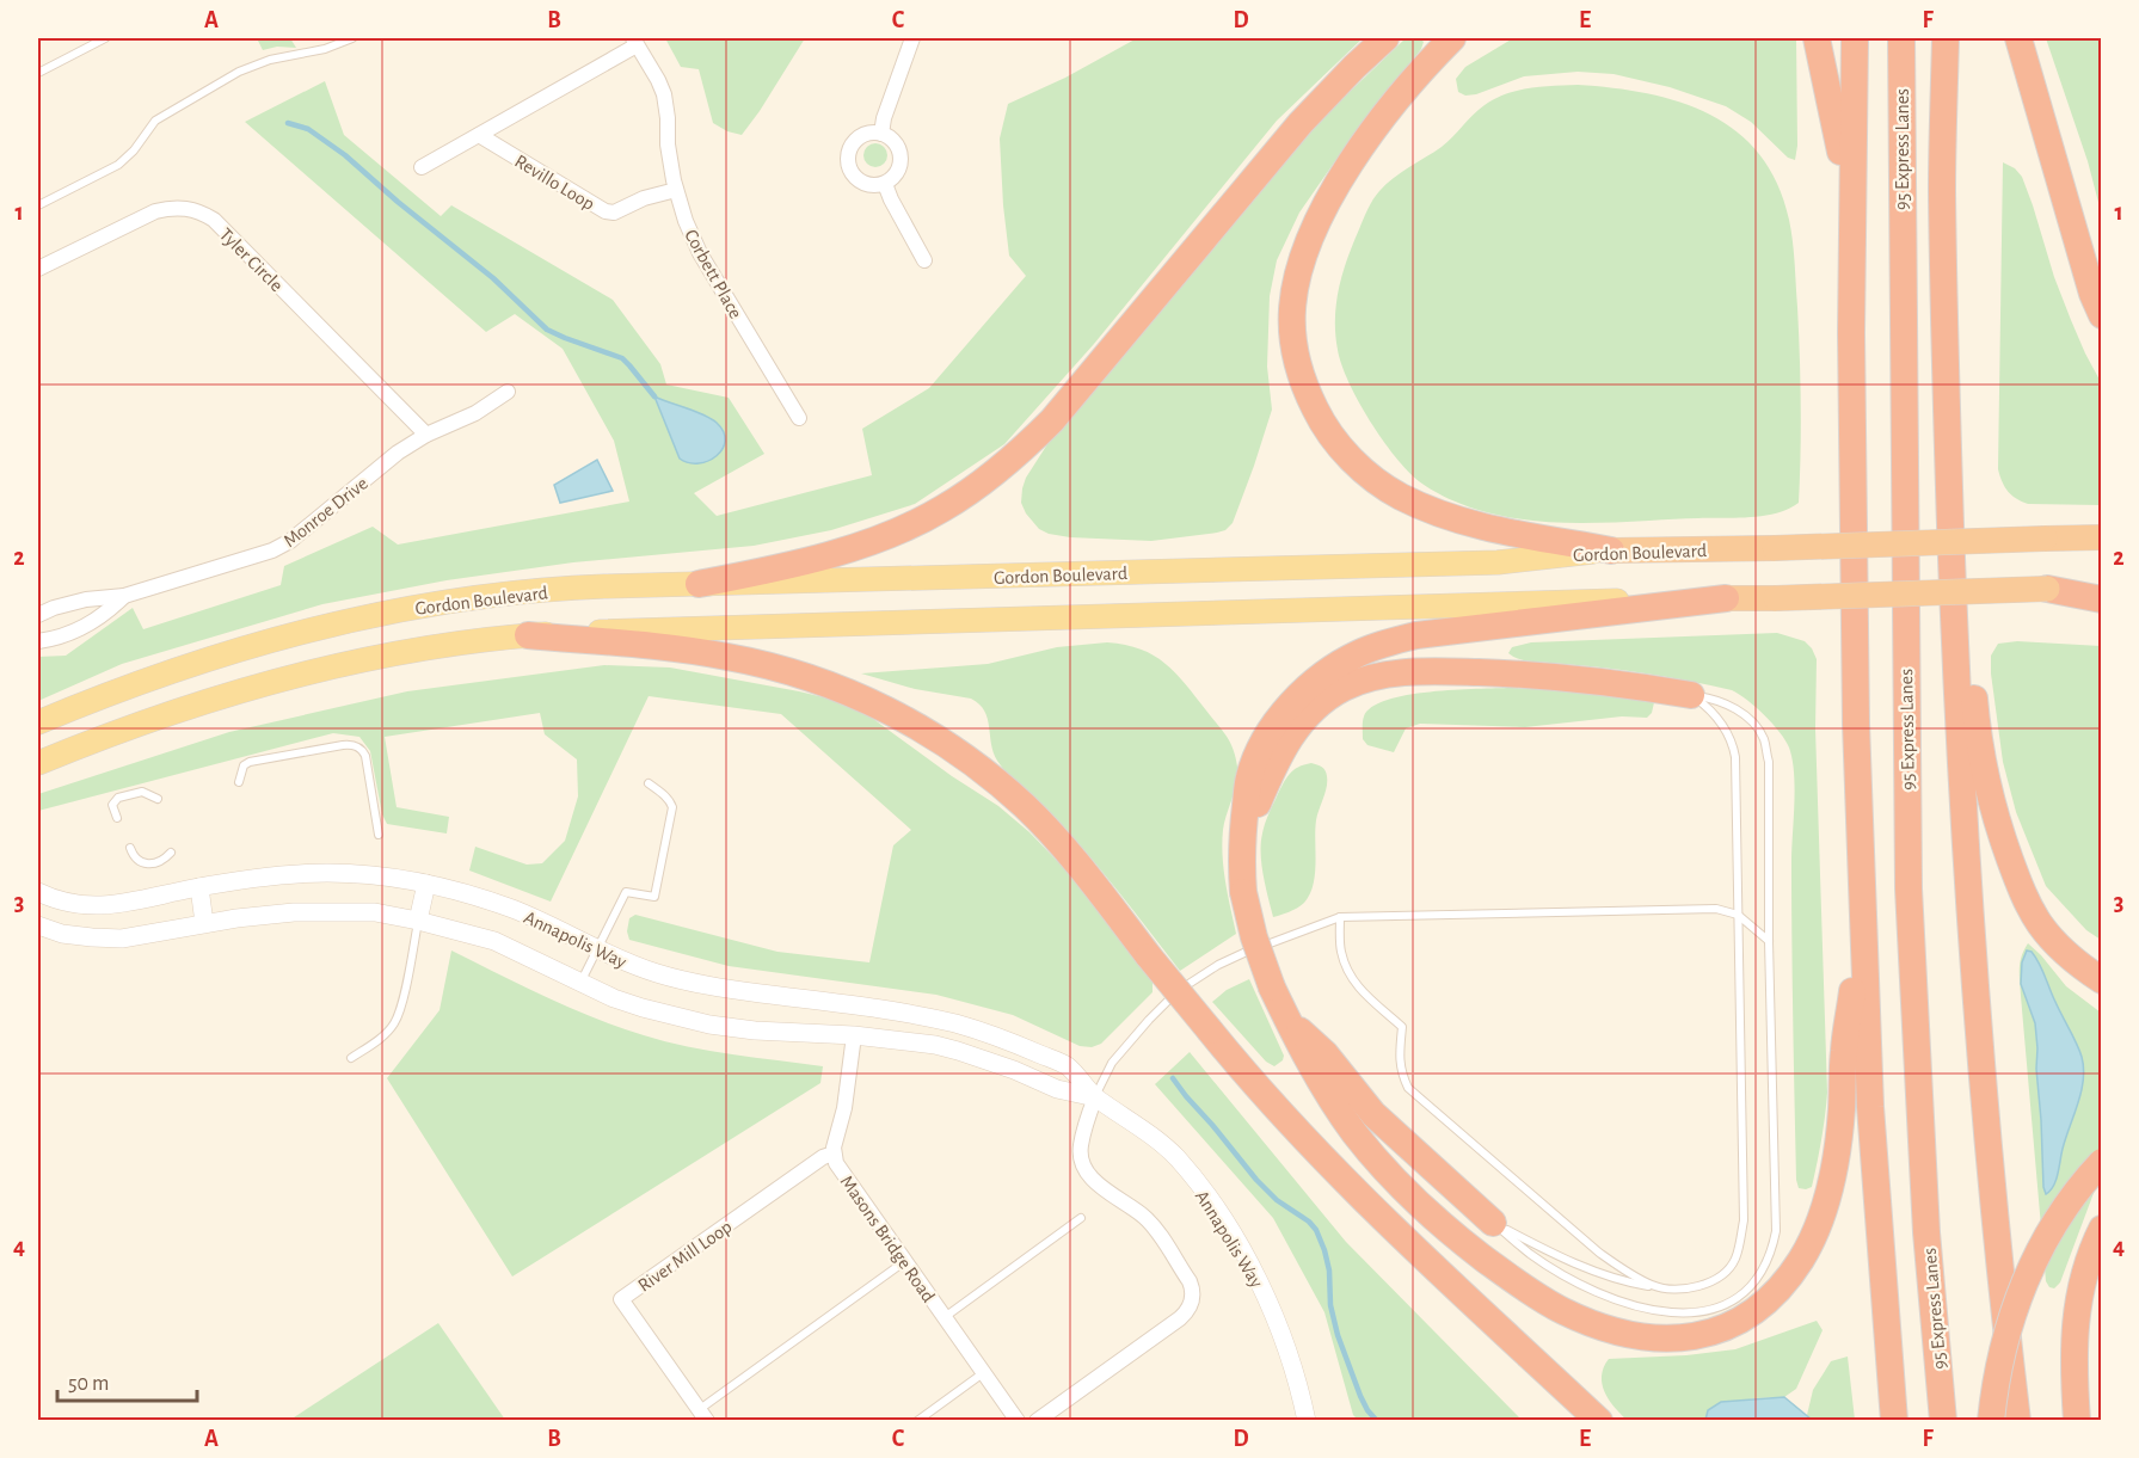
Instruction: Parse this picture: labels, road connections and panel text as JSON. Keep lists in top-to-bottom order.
{
  "streets": {
    "highway": ["95 Express Lanes", "Gordon Boulevard"],
    "street": [
      "Revillo Loop",
      "Tyler Circle",
      "Corbett Place",
      "Monroe Drive",
      "Annapolis Way",
      "Masons Bridge Road",
      "River Mill Loop"
    ]
  },
  "crossings": [
    ["Revillo Loop", "Corbett Place"],
    ["Tyler Circle", "Monroe Drive"],
    ["Annapolis Way", "Masons Bridge Road"],
    ["Masons Bridge Road", "River Mill Loop"]
  ],
  "scale_bar": "50 m",
  "grid": {
    "columns": [
      "A",
      "B",
      "C",
      "D",
      "E",
      "F"
    ],
    "rows": [
      "1",
      "2",
      "3",
      "4"
    ]
  }
}
